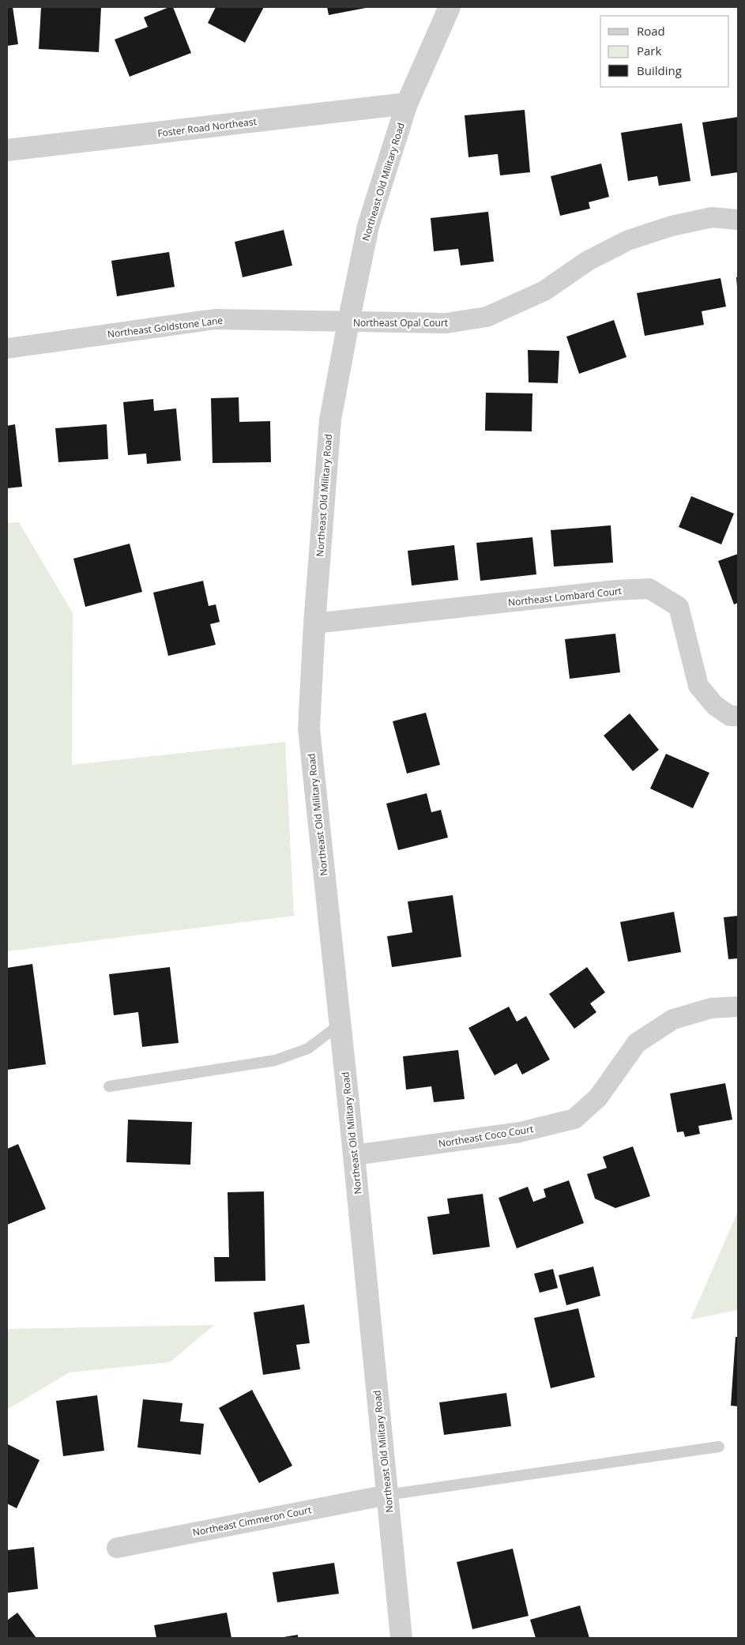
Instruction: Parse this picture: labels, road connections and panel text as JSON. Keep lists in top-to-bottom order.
{
  "streets": {
    "street": [
      "Foster Road Northeast",
      "Northeast Old Military Road",
      "Northeast Opal Court",
      "Northeast Goldstone Lane",
      "Northeast Lombard Court",
      "Northeast Coco Court",
      "Northeast Cimmeron Court"
    ]
  },
  "crossings": [
    ["Foster Road Northeast", "Northeast Old Military Road"],
    ["Northeast Old Military Road", "Northeast Opal Court"],
    ["Northeast Old Military Road", "Northeast Goldstone Lane"],
    ["Northeast Old Military Road", "Northeast Lombard Court"],
    ["Northeast Old Military Road", "Northeast Coco Court"],
    ["Northeast Old Military Road", "Northeast Cimmeron Court"],
    ["Northeast Opal Court", "Northeast Goldstone Lane"]
  ],
  "legend": ["Road", "Park", "Building"]
}
